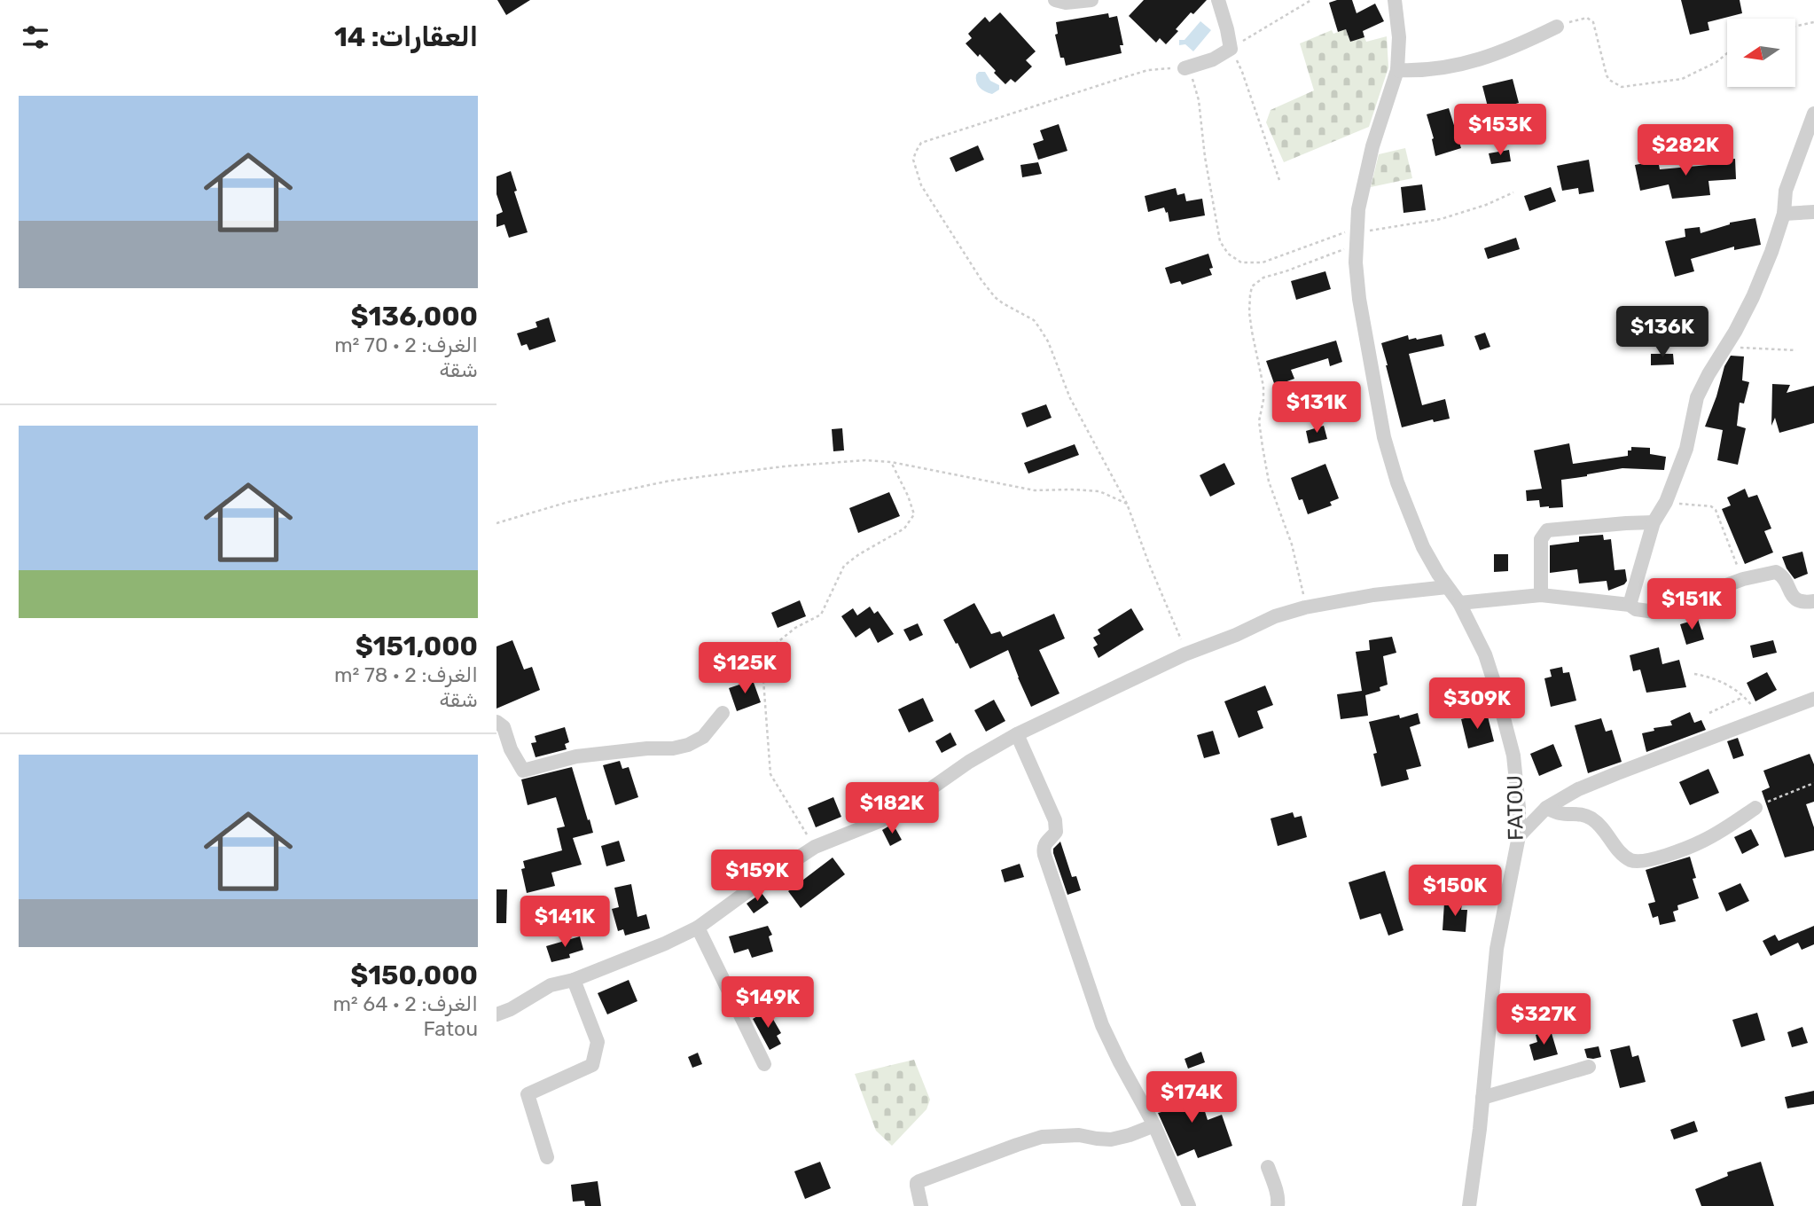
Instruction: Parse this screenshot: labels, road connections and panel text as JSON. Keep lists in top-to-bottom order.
{
  "streets": {
    "street": ["FATOU"]
  },
  "north": "left",
  "page": {
    "heading": "العقارات: 14",
    "list": [
      {
        "name": "$136,000",
        "note": "الغرف: 2 · 70 m² · شقة"
      },
      {
        "name": "$151,000",
        "note": "الغرف: 2 · 78 m² · شقة"
      },
      {
        "name": "$150,000",
        "note": "الغرف: 2 · 64 m² · Fatou"
      }
    ],
    "price": [
      "$153K",
      "$282K",
      "$136K",
      "$131K",
      "$151K",
      "$125K",
      "$309K",
      "$182K",
      "$159K",
      "$150K",
      "$141K",
      "$149K",
      "$327K",
      "$174K"
    ]
  }
}
